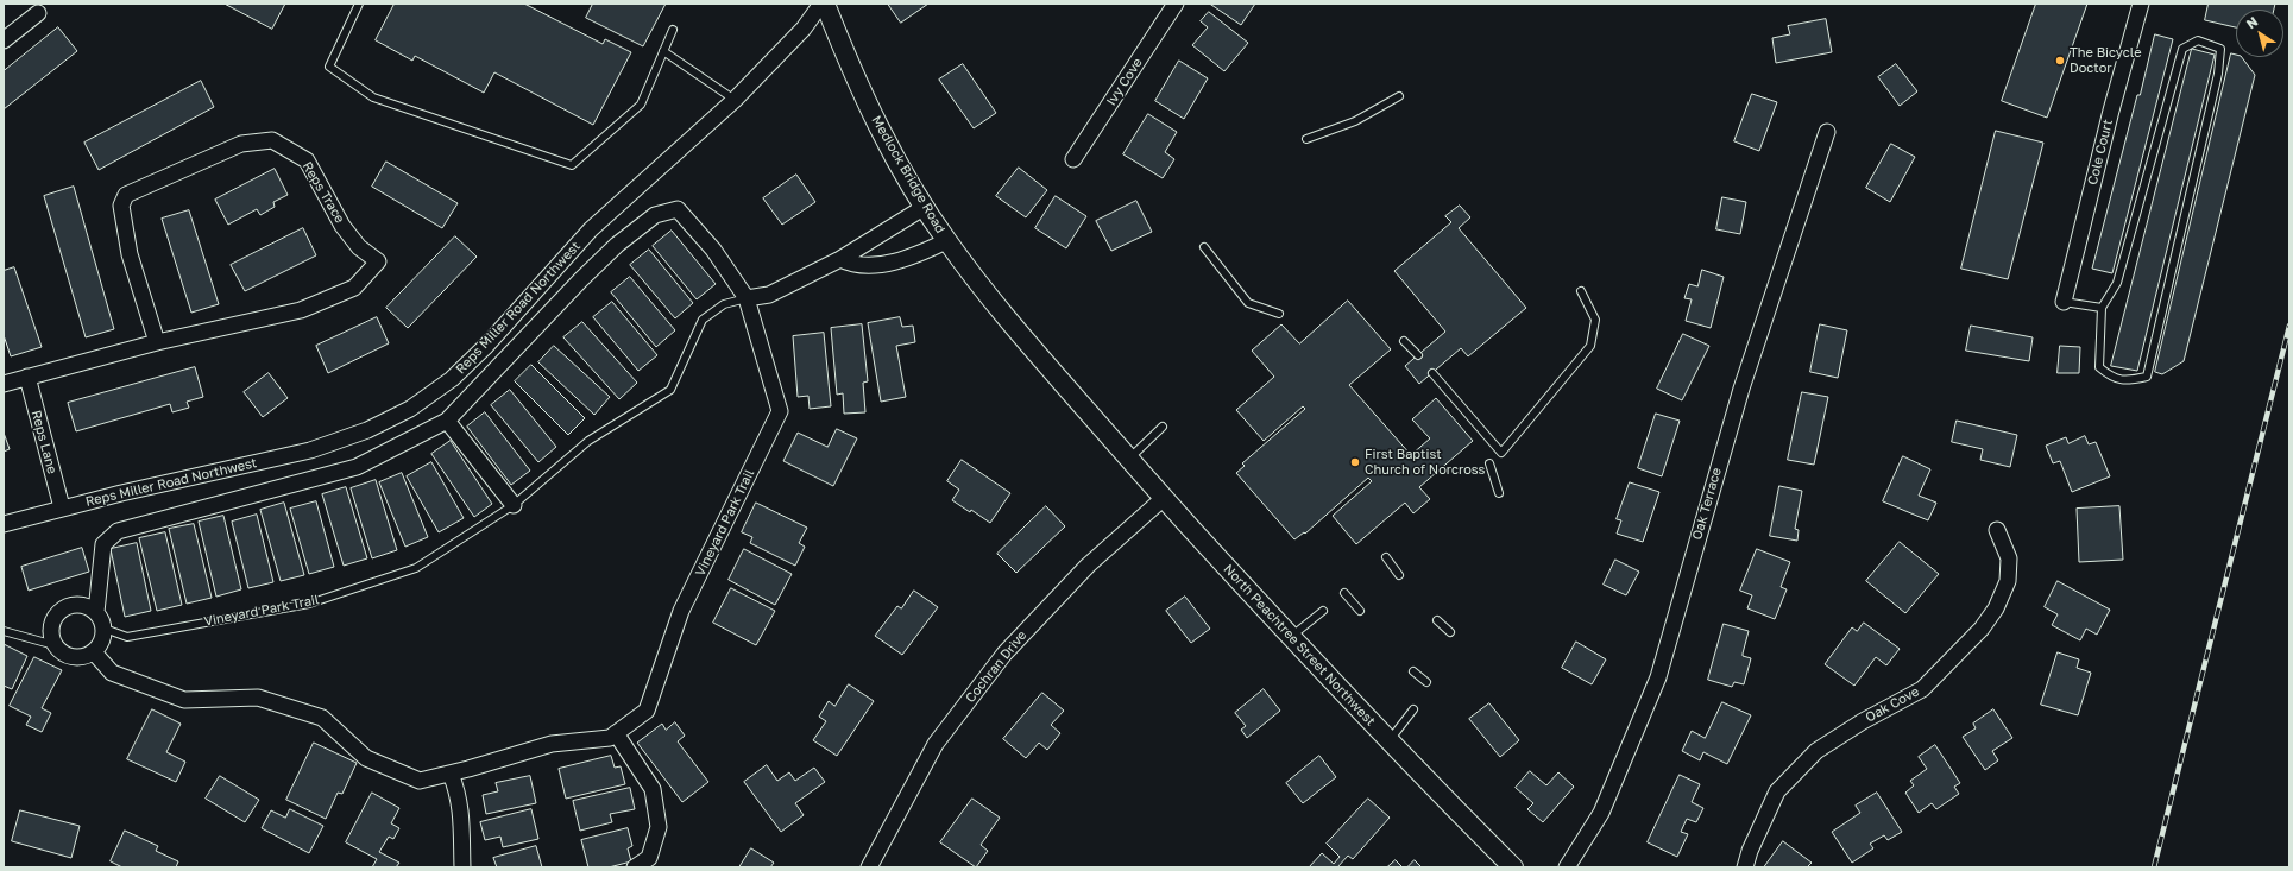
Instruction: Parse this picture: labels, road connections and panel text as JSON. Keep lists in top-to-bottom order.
{
  "streets": {
    "street": [
      "Ivy Cove",
      "Cole Court",
      "Medlock Bridge Road",
      "Reps Trace",
      "Reps Miller Road Northwest",
      "Reps Lane",
      "Oak Terrace",
      "Vineyard Park Trail",
      "North Peachtree Street Northwest",
      "Cochran Drive",
      "Oak Cove"
    ]
  },
  "crossings": [
    ["Medlock Bridge Road", "Reps Miller Road Northwest"],
    ["Medlock Bridge Road", "Vineyard Park Trail"],
    ["Medlock Bridge Road", "North Peachtree Street Northwest"],
    ["Reps Trace", "Reps Lane"],
    ["Reps Miller Road Northwest", "Reps Lane"],
    ["North Peachtree Street Northwest", "Cochran Drive"]
  ],
  "places": ["The Bicycle Doctor", "First Baptist Church of Norcross"],
  "north": "top left"
}
